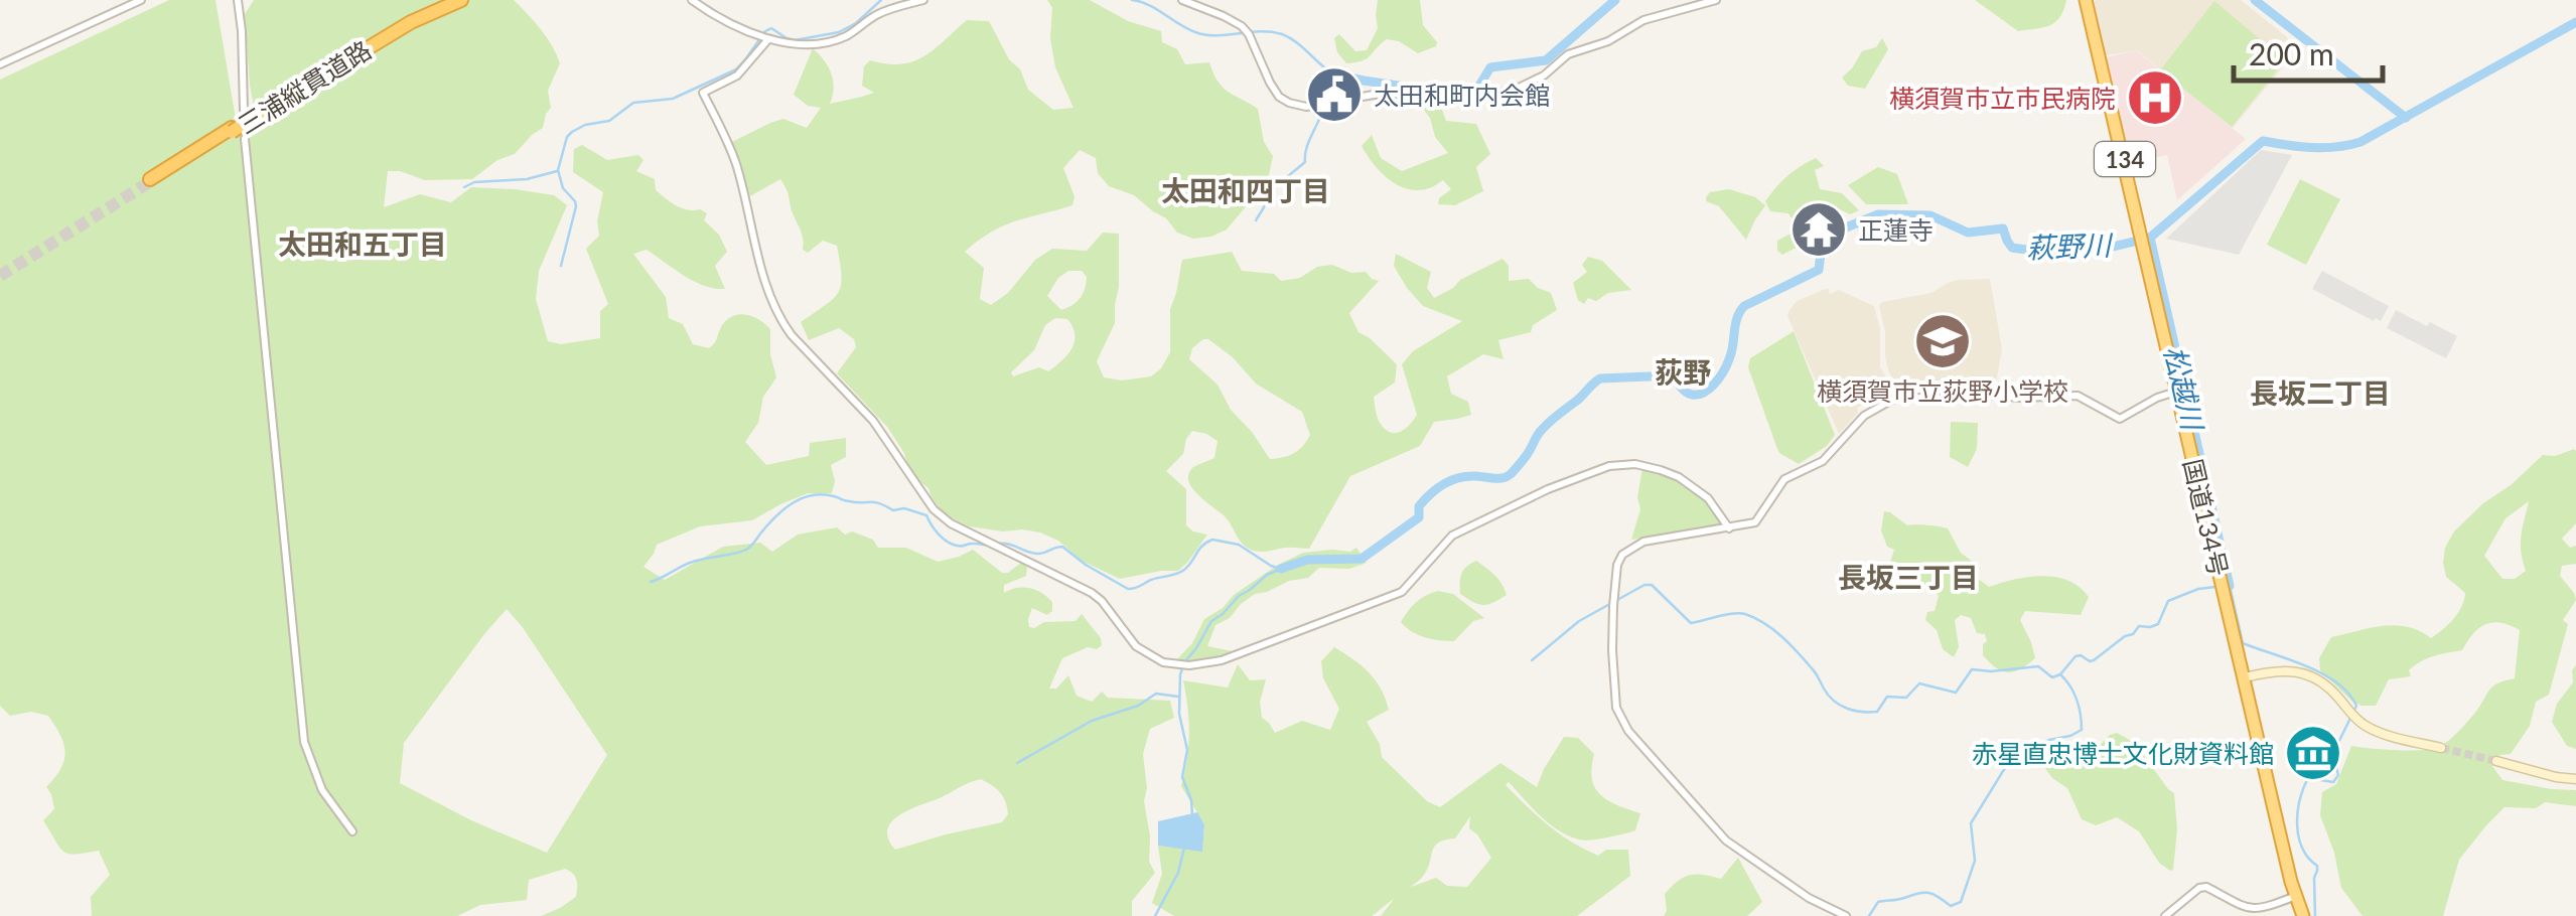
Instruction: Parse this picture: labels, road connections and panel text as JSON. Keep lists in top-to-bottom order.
{
  "streets": {
    "highway": ["三浦縦貫道路", "134", "国道134号"]
  },
  "districts": [
    "太田和四丁目",
    "太田和五丁目",
    "荻野",
    "長坂二丁目",
    "長坂三丁目"
  ],
  "water": ["萩野川", "松越川"],
  "places": {
    "public building": ["太田和町内会館"],
    "hospital": ["横須賀市立市民病院"],
    "temple": ["正蓮寺"],
    "school or university": ["横須賀市立荻野小学校"],
    "museum": ["赤星直忠博士文化財資料館"]
  },
  "scale_bar": "200 m"
}
